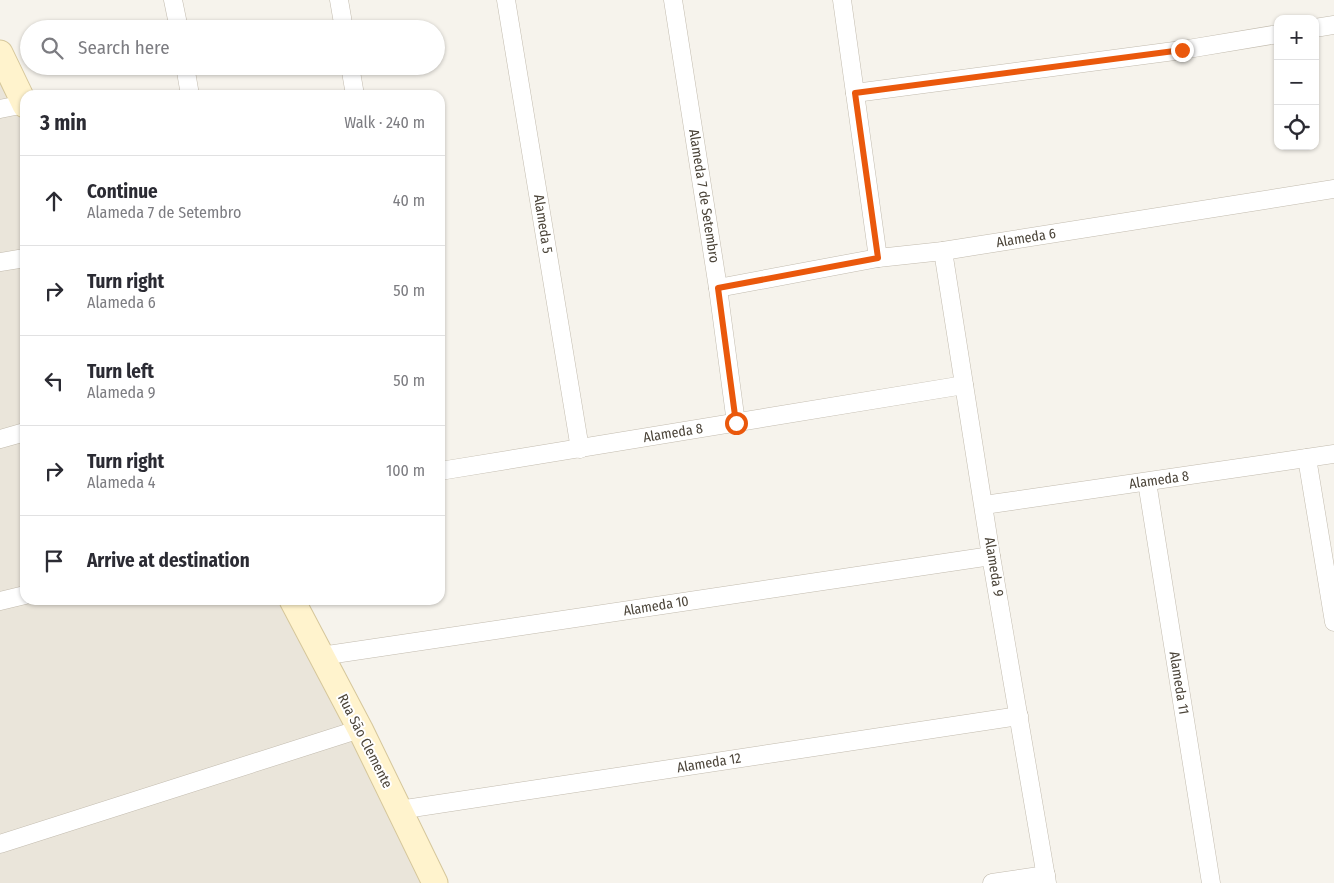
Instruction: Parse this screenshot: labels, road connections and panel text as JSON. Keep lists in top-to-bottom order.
{
  "streets": {
    "main road": ["Rua São Clemente"],
    "street": [
      "Alameda 7 de Setembro",
      "Alameda 5",
      "Alameda 6",
      "Alameda 8",
      "Alameda 9",
      "Alameda 10",
      "Alameda 11",
      "Alameda 12"
    ]
  },
  "crossings": [
    ["Alameda 7 de Setembro", "Alameda 6"],
    ["Alameda 7 de Setembro", "Alameda 8"],
    ["Alameda 5", "Alameda 8"],
    ["Alameda 6", "Alameda 9"],
    ["Alameda 8", "Alameda 9"],
    ["Alameda 8", "Alameda 11"],
    ["Alameda 9", "Alameda 10"],
    ["Alameda 9", "Alameda 12"],
    ["Alameda 10", "Rua São Clemente"],
    ["Rua São Clemente", "Alameda 12"]
  ],
  "page": {
    "map_buttons": ["+", "−"],
    "search": "Search here",
    "heading": ["3 min", "Walk · 240 m"],
    "list": [
      ["Continue", "Alameda 7 de Setembro", "40 m"],
      ["Turn right", "Alameda 6", "50 m"],
      ["Turn left", "Alameda 9", "50 m"],
      ["Turn right", "Alameda 4", "100 m"],
      "Arrive at destination"
    ]
  }
}
